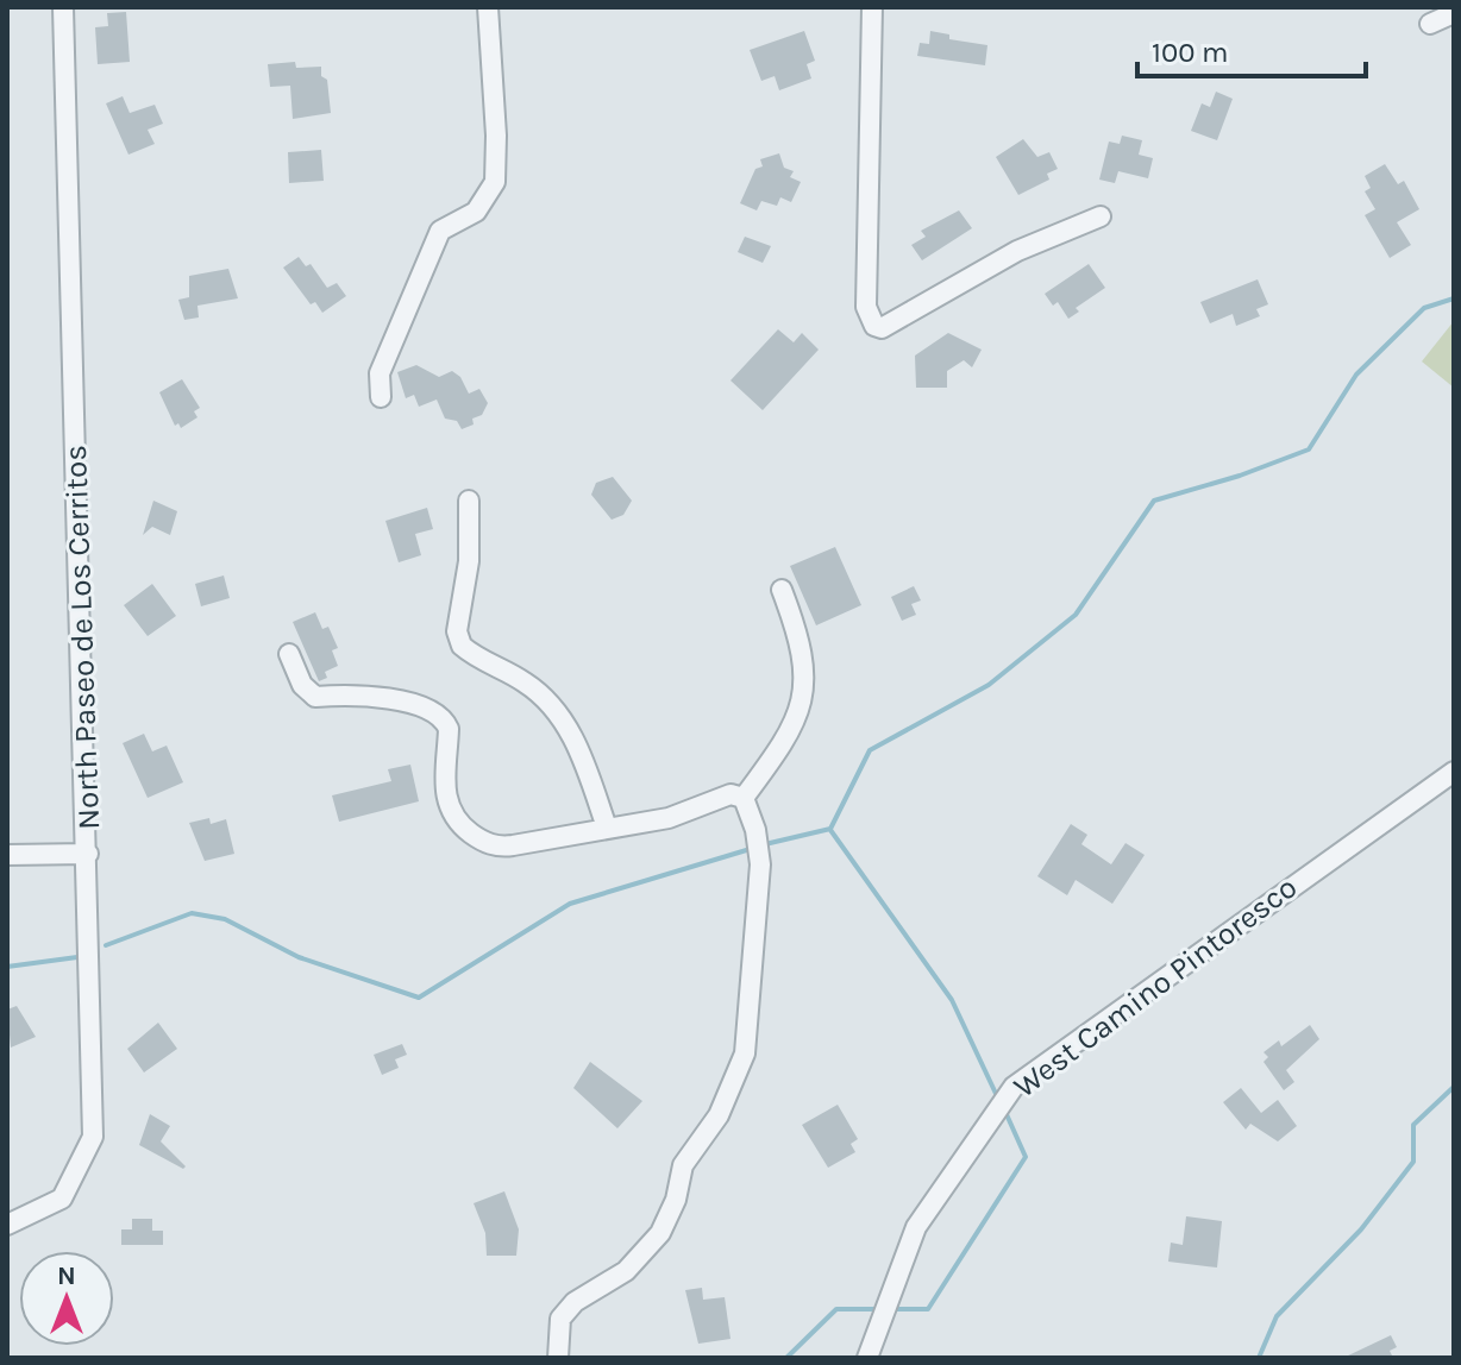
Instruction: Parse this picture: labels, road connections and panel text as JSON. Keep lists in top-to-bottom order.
{
  "streets": {
    "street": ["North Paseo de Los Cerritos", "West Camino Pintoresco"]
  },
  "scale_bar": "100 m",
  "north": "top"
}
